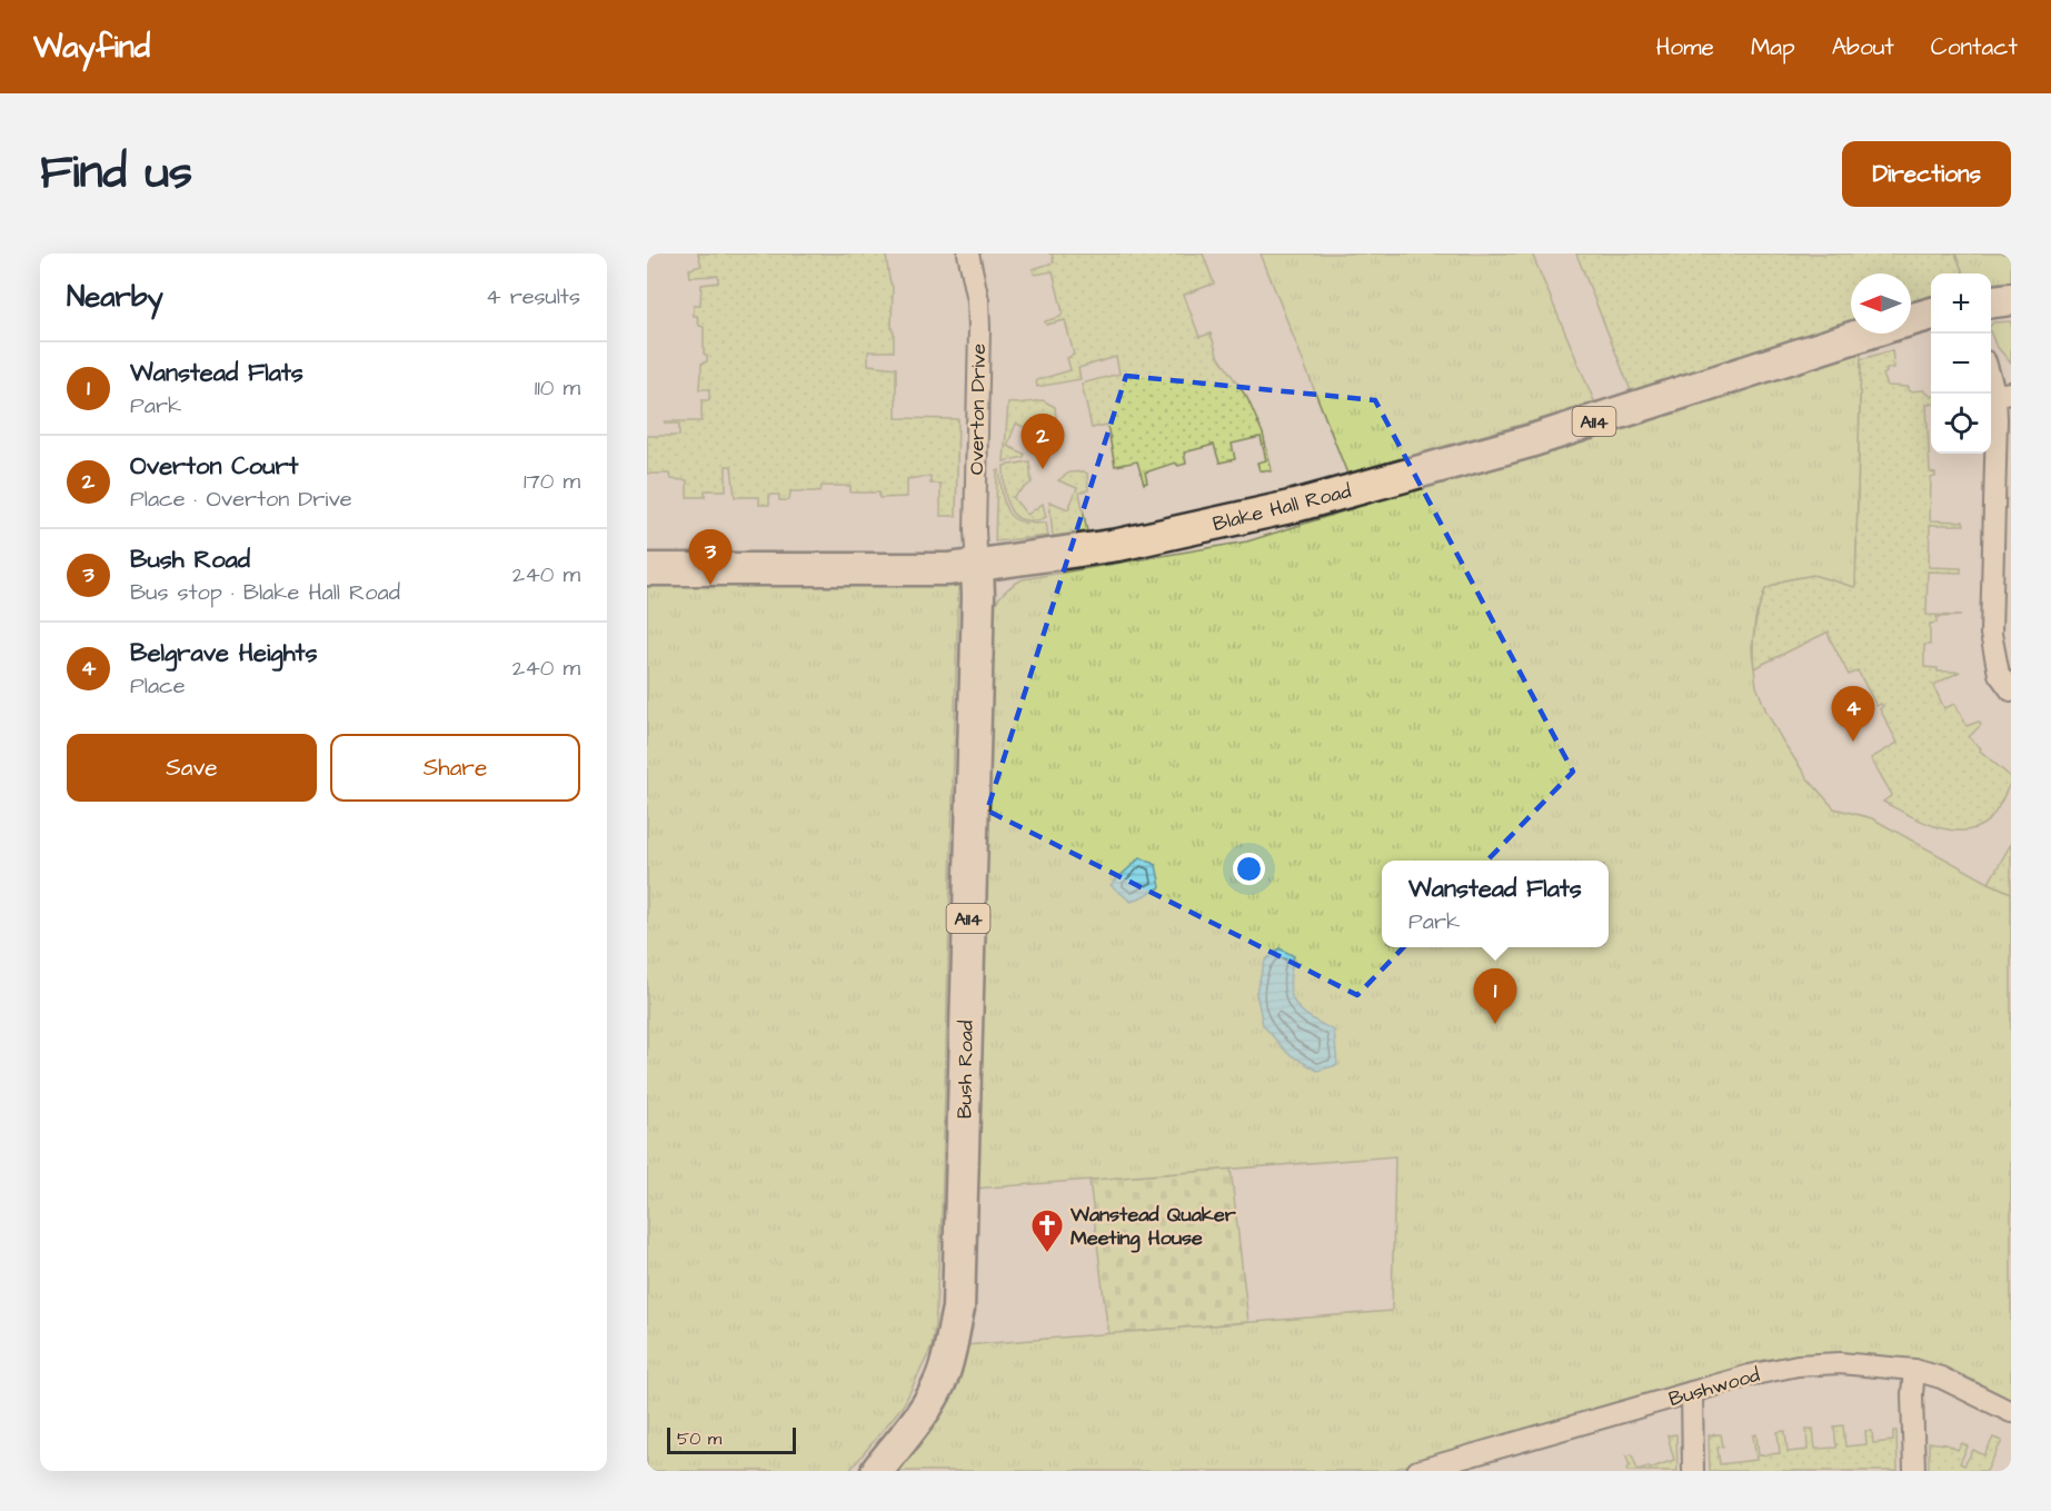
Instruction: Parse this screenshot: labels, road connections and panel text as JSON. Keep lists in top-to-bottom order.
{
  "streets": {
    "main road": ["A114", "Blake Hall Road", "Bush Road"],
    "street": ["Overton Drive", "Bushwood"]
  },
  "crossings": [
    ["Overton Drive", "Blake Hall Road"],
    ["Overton Drive", "Bush Road"],
    ["Blake Hall Road", "Bush Road"]
  ],
  "places": {
    "church": ["Wanstead Quaker Meeting House"]
  },
  "scale_bar": "50 m",
  "north": "left",
  "page": {
    "header": "Wayfind",
    "nav": [
      "Home",
      "Map",
      "About",
      "Contact"
    ],
    "title": "Find us",
    "buttons": [
      "Directions",
      ["Save", "Share"]
    ],
    "heading": ["Nearby", "4 results"],
    "map_buttons": ["+", "−"],
    "list": [
      {
        "mark": "1",
        "name": "Wanstead Flats",
        "note": "Park",
        "value": "110 m"
      },
      {
        "mark": "2",
        "name": "Overton Court",
        "note": "Place · Overton Drive",
        "value": "170 m"
      },
      {
        "mark": "3",
        "name": "Bush Road",
        "note": "Bus stop · Blake Hall Road",
        "value": "240 m"
      },
      {
        "mark": "4",
        "name": "Belgrave Heights",
        "note": "Place",
        "value": "240 m"
      }
    ],
    "pins": [
      "2",
      "3",
      "4",
      "1"
    ],
    "popup": ["Wanstead Flats", "Park"],
    "scale": "50 m"
  }
}
